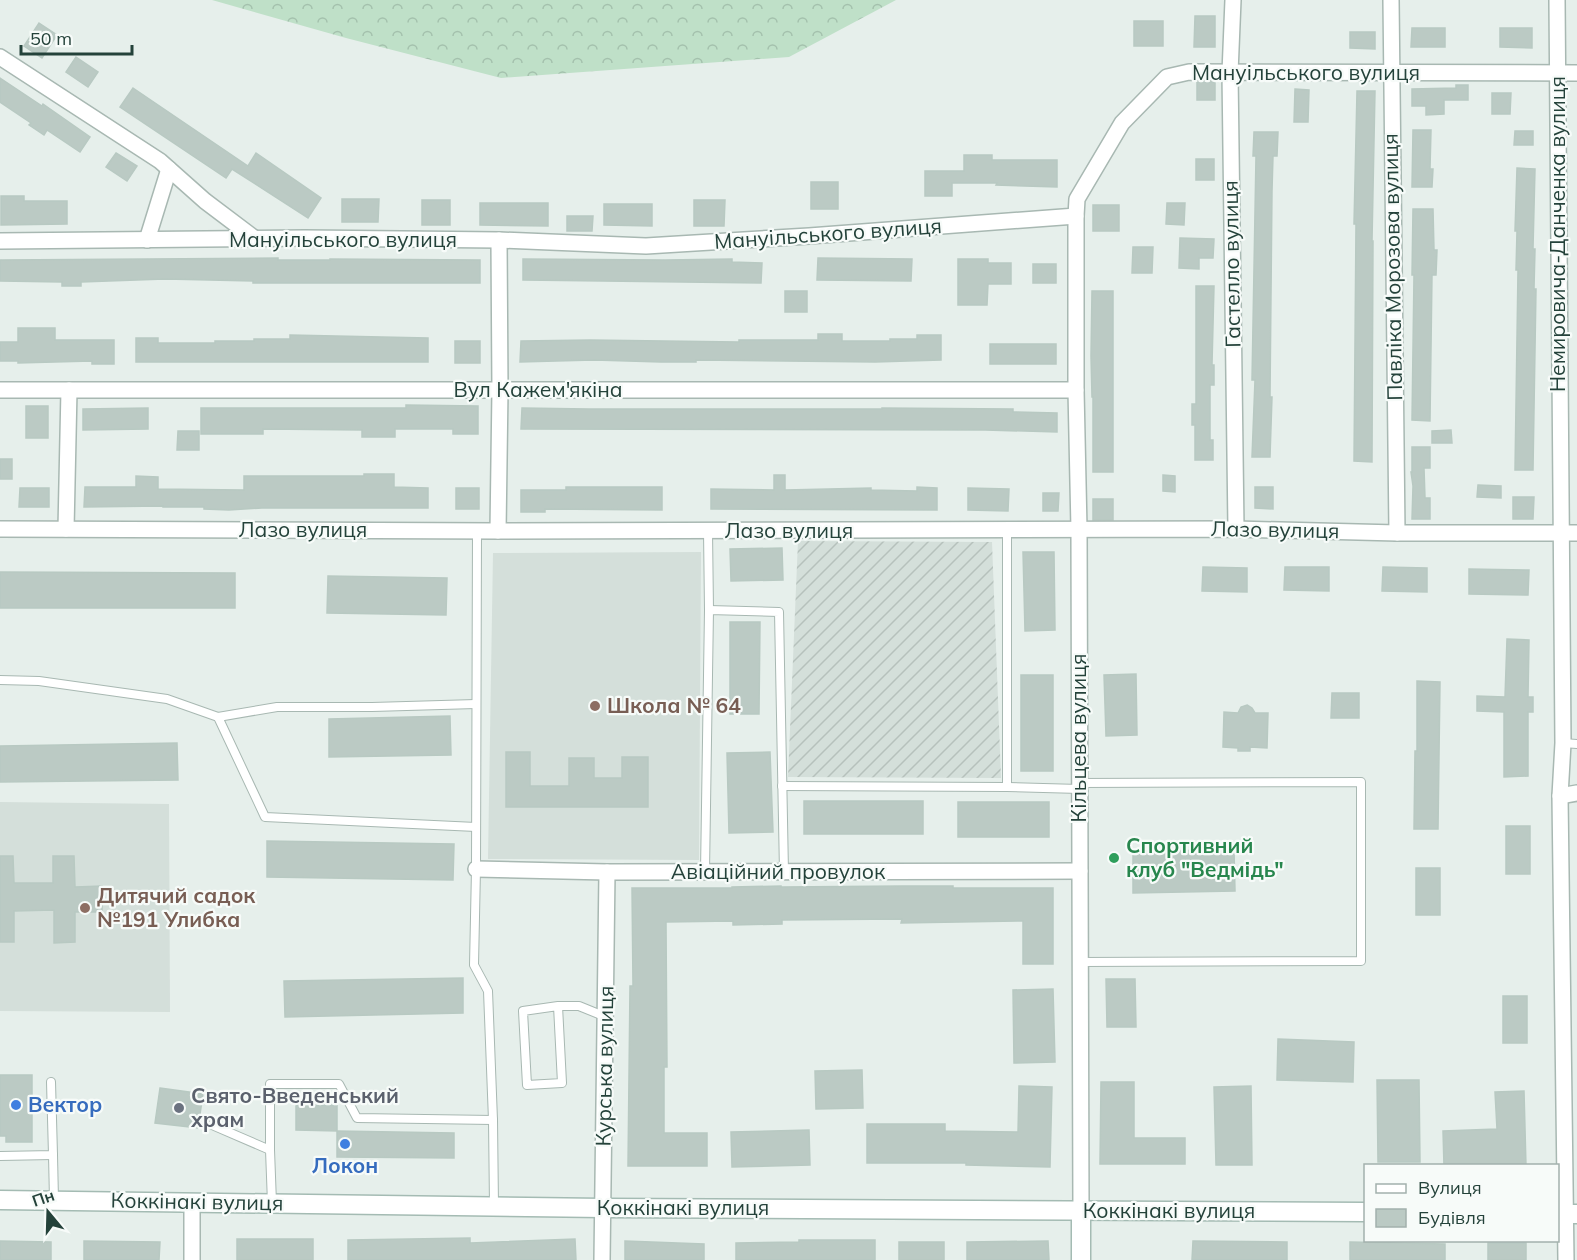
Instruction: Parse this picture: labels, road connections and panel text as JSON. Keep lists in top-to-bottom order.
{
  "streets": {
    "street": [
      "Мануільського вулиця",
      "Немировича-Данченка вулиця",
      "Гастелло вулиця",
      "Павліка Морозова вулиця",
      "Вул Кажем'якіна",
      "Лазо вулиця",
      "Кільцева вулиця",
      "Авіаційний провулок",
      "Курська вулиця",
      "Коккінакі вулиця"
    ]
  },
  "crossings": [
    ["Мануільського вулиця", "Немировича-Данченка вулиця"],
    ["Мануільського вулиця", "Гастелло вулиця"],
    ["Мануільського вулиця", "Павліка Морозова вулиця"],
    ["Мануільського вулиця", "Кільцева вулиця"],
    ["Немировича-Данченка вулиця", "Лазо вулиця"],
    ["Гастелло вулиця", "Лазо вулиця"],
    ["Павліка Морозова вулиця", "Лазо вулиця"],
    ["Вул Кажем'якіна", "Кільцева вулиця"],
    ["Лазо вулиця", "Кільцева вулиця"],
    ["Кільцева вулиця", "Авіаційний провулок"],
    ["Кільцева вулиця", "Коккінакі вулиця"],
    ["Авіаційний провулок", "Курська вулиця"],
    ["Курська вулиця", "Коккінакі вулиця"]
  ],
  "places": [
    "Школа № 64",
    "Спортивний клуб \"Ведмідь\"",
    "Дитячий садок №191 Улибка",
    "Вектор",
    "Свято-Введенський храм",
    "Локон"
  ],
  "legend": ["Вулиця", "Будівля"],
  "scale_bar": "50 m",
  "north": "top"
}
